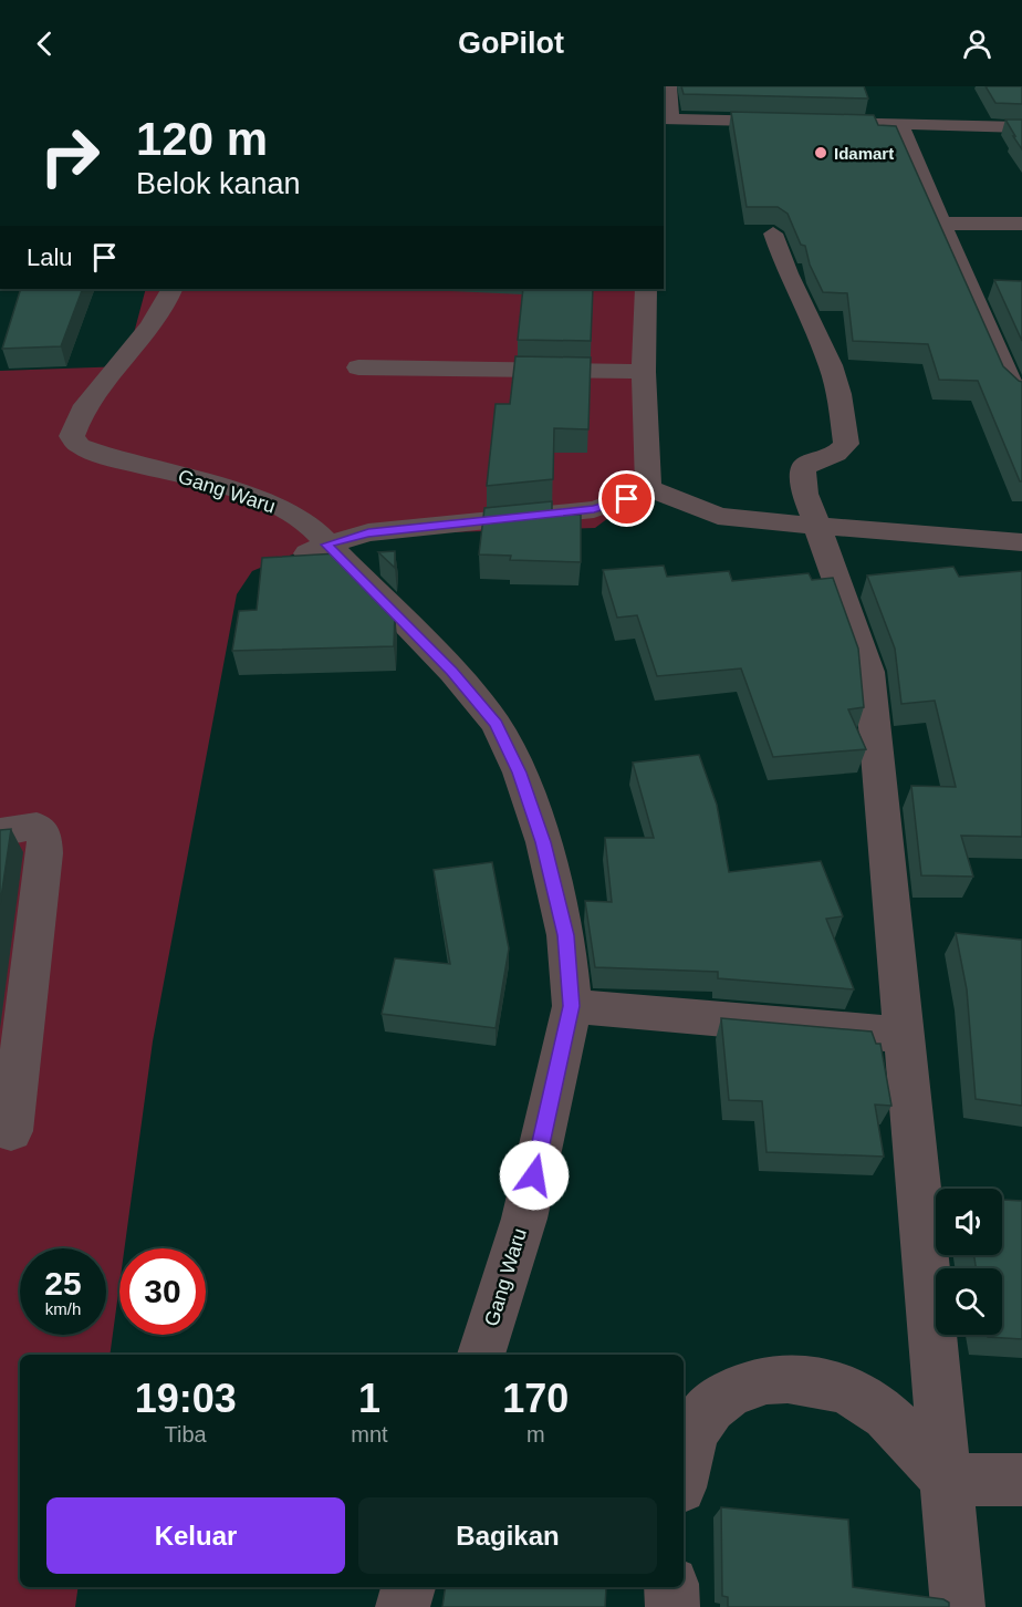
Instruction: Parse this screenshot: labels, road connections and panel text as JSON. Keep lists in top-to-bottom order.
{
  "streets": {
    "street": ["Gang Waru"]
  },
  "places": ["Idamart"],
  "page": {
    "header": "GoPilot",
    "turn": ["120 m", "Belok kanan"],
    "then": "Lalu",
    "speed": "25 km/h",
    "limit": "30",
    "eta": [
      "19:03",
      "Tiba",
      "1",
      "mnt",
      "170",
      "m"
    ],
    "buttons": ["Keluar", "Bagikan"]
  }
}
